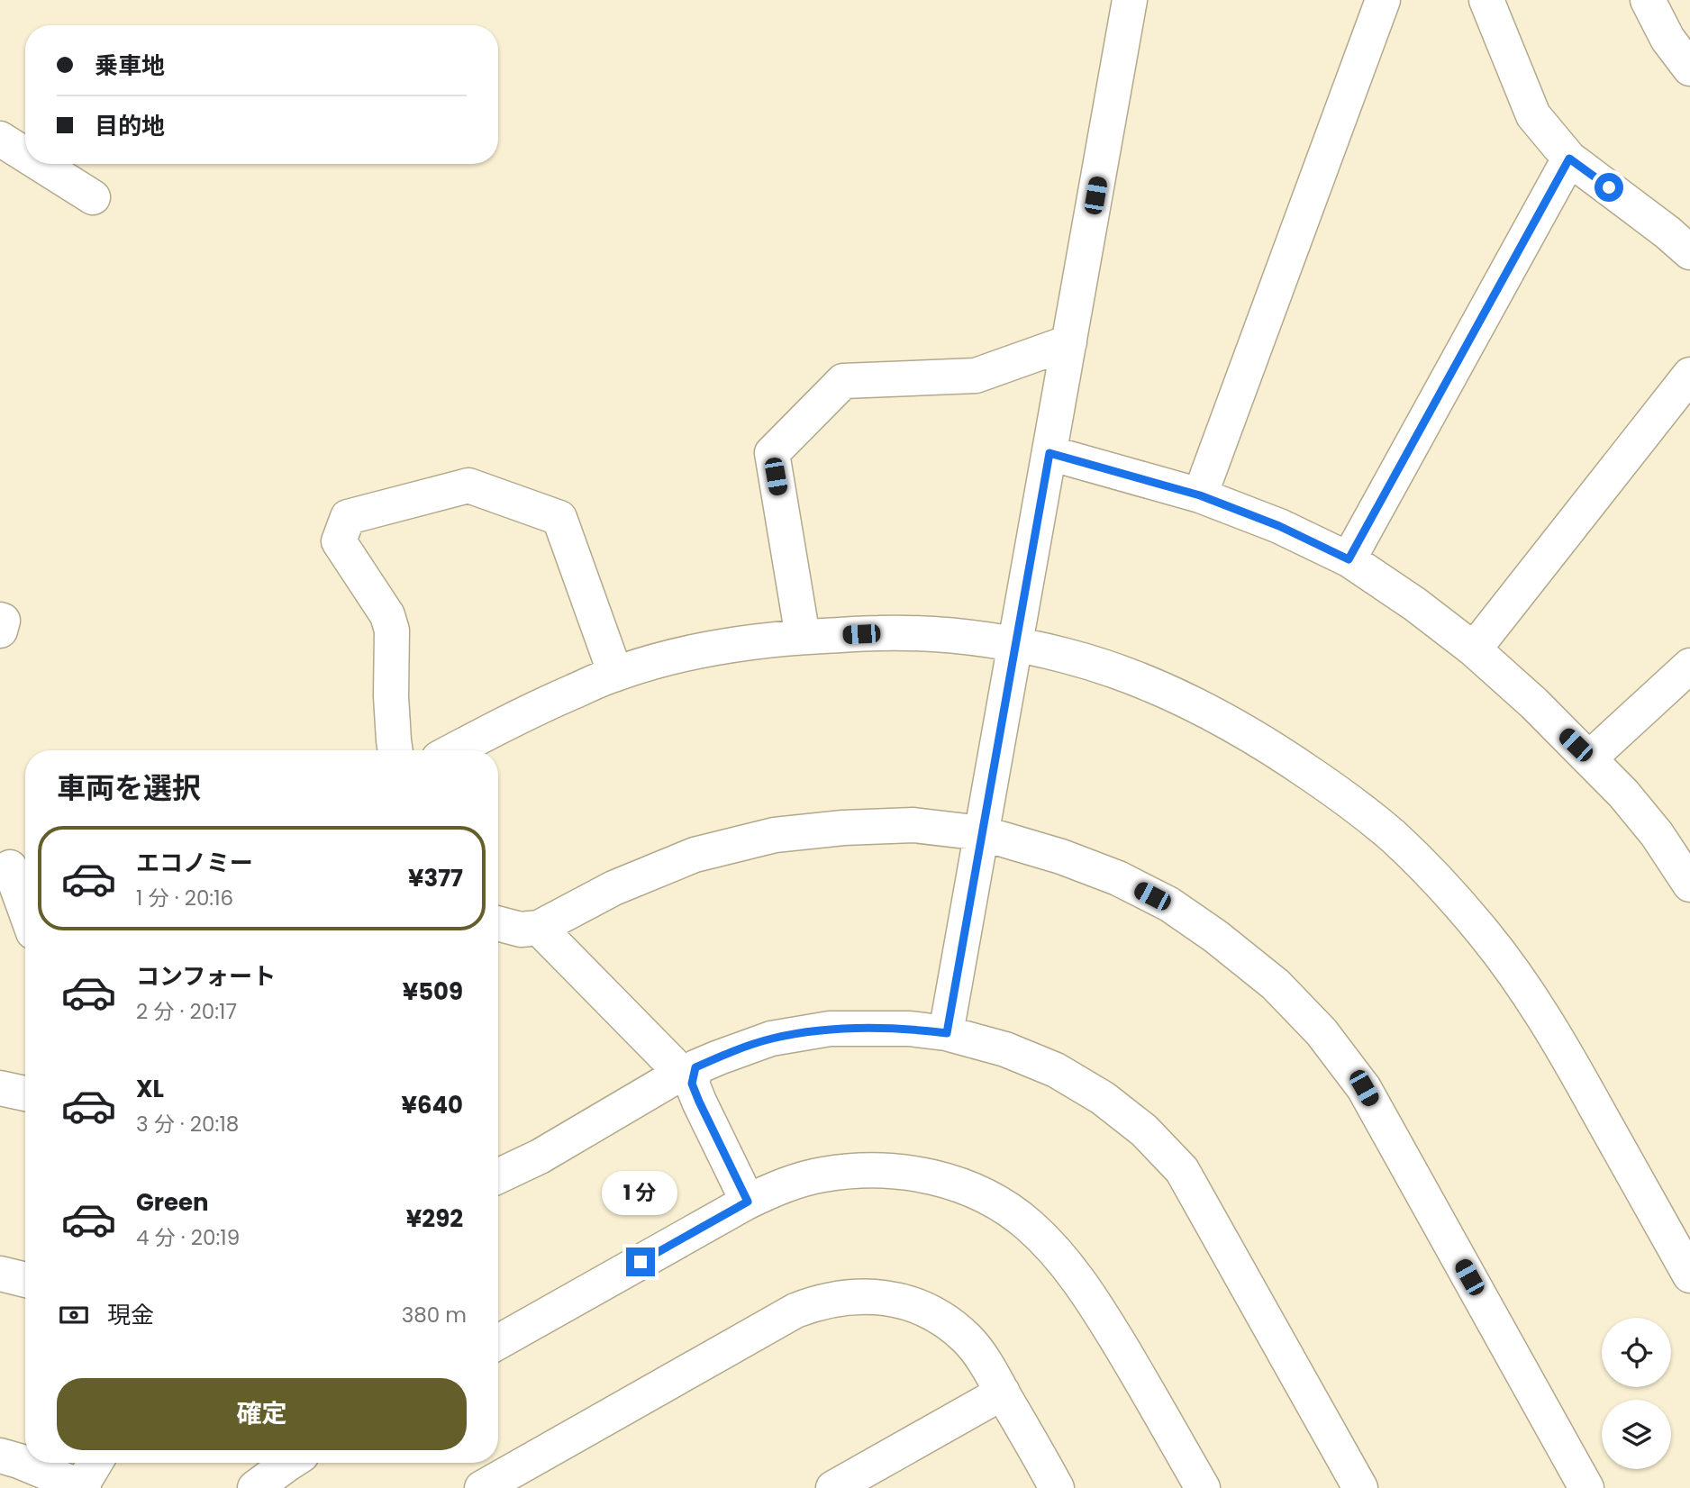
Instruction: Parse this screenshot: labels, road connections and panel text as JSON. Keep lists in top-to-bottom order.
{
  "page": {
    "banner": ["乗車地", "目的地"],
    "heading": "車両を選択",
    "list": [
      {
        "name": "エコノミー",
        "note": "1 分 · 20:16",
        "value": "¥377"
      },
      {
        "name": "コンフォート",
        "note": "2 分 · 20:17",
        "value": "¥509"
      },
      {
        "name": "XL",
        "note": "3 分 · 20:18",
        "value": "¥640"
      },
      {
        "name": "Green",
        "note": "4 分 · 20:19",
        "value": "¥292"
      }
    ],
    "bubble": "1 分",
    "pay": ["現金", "380 m"],
    "buttons": "確定"
  }
}
